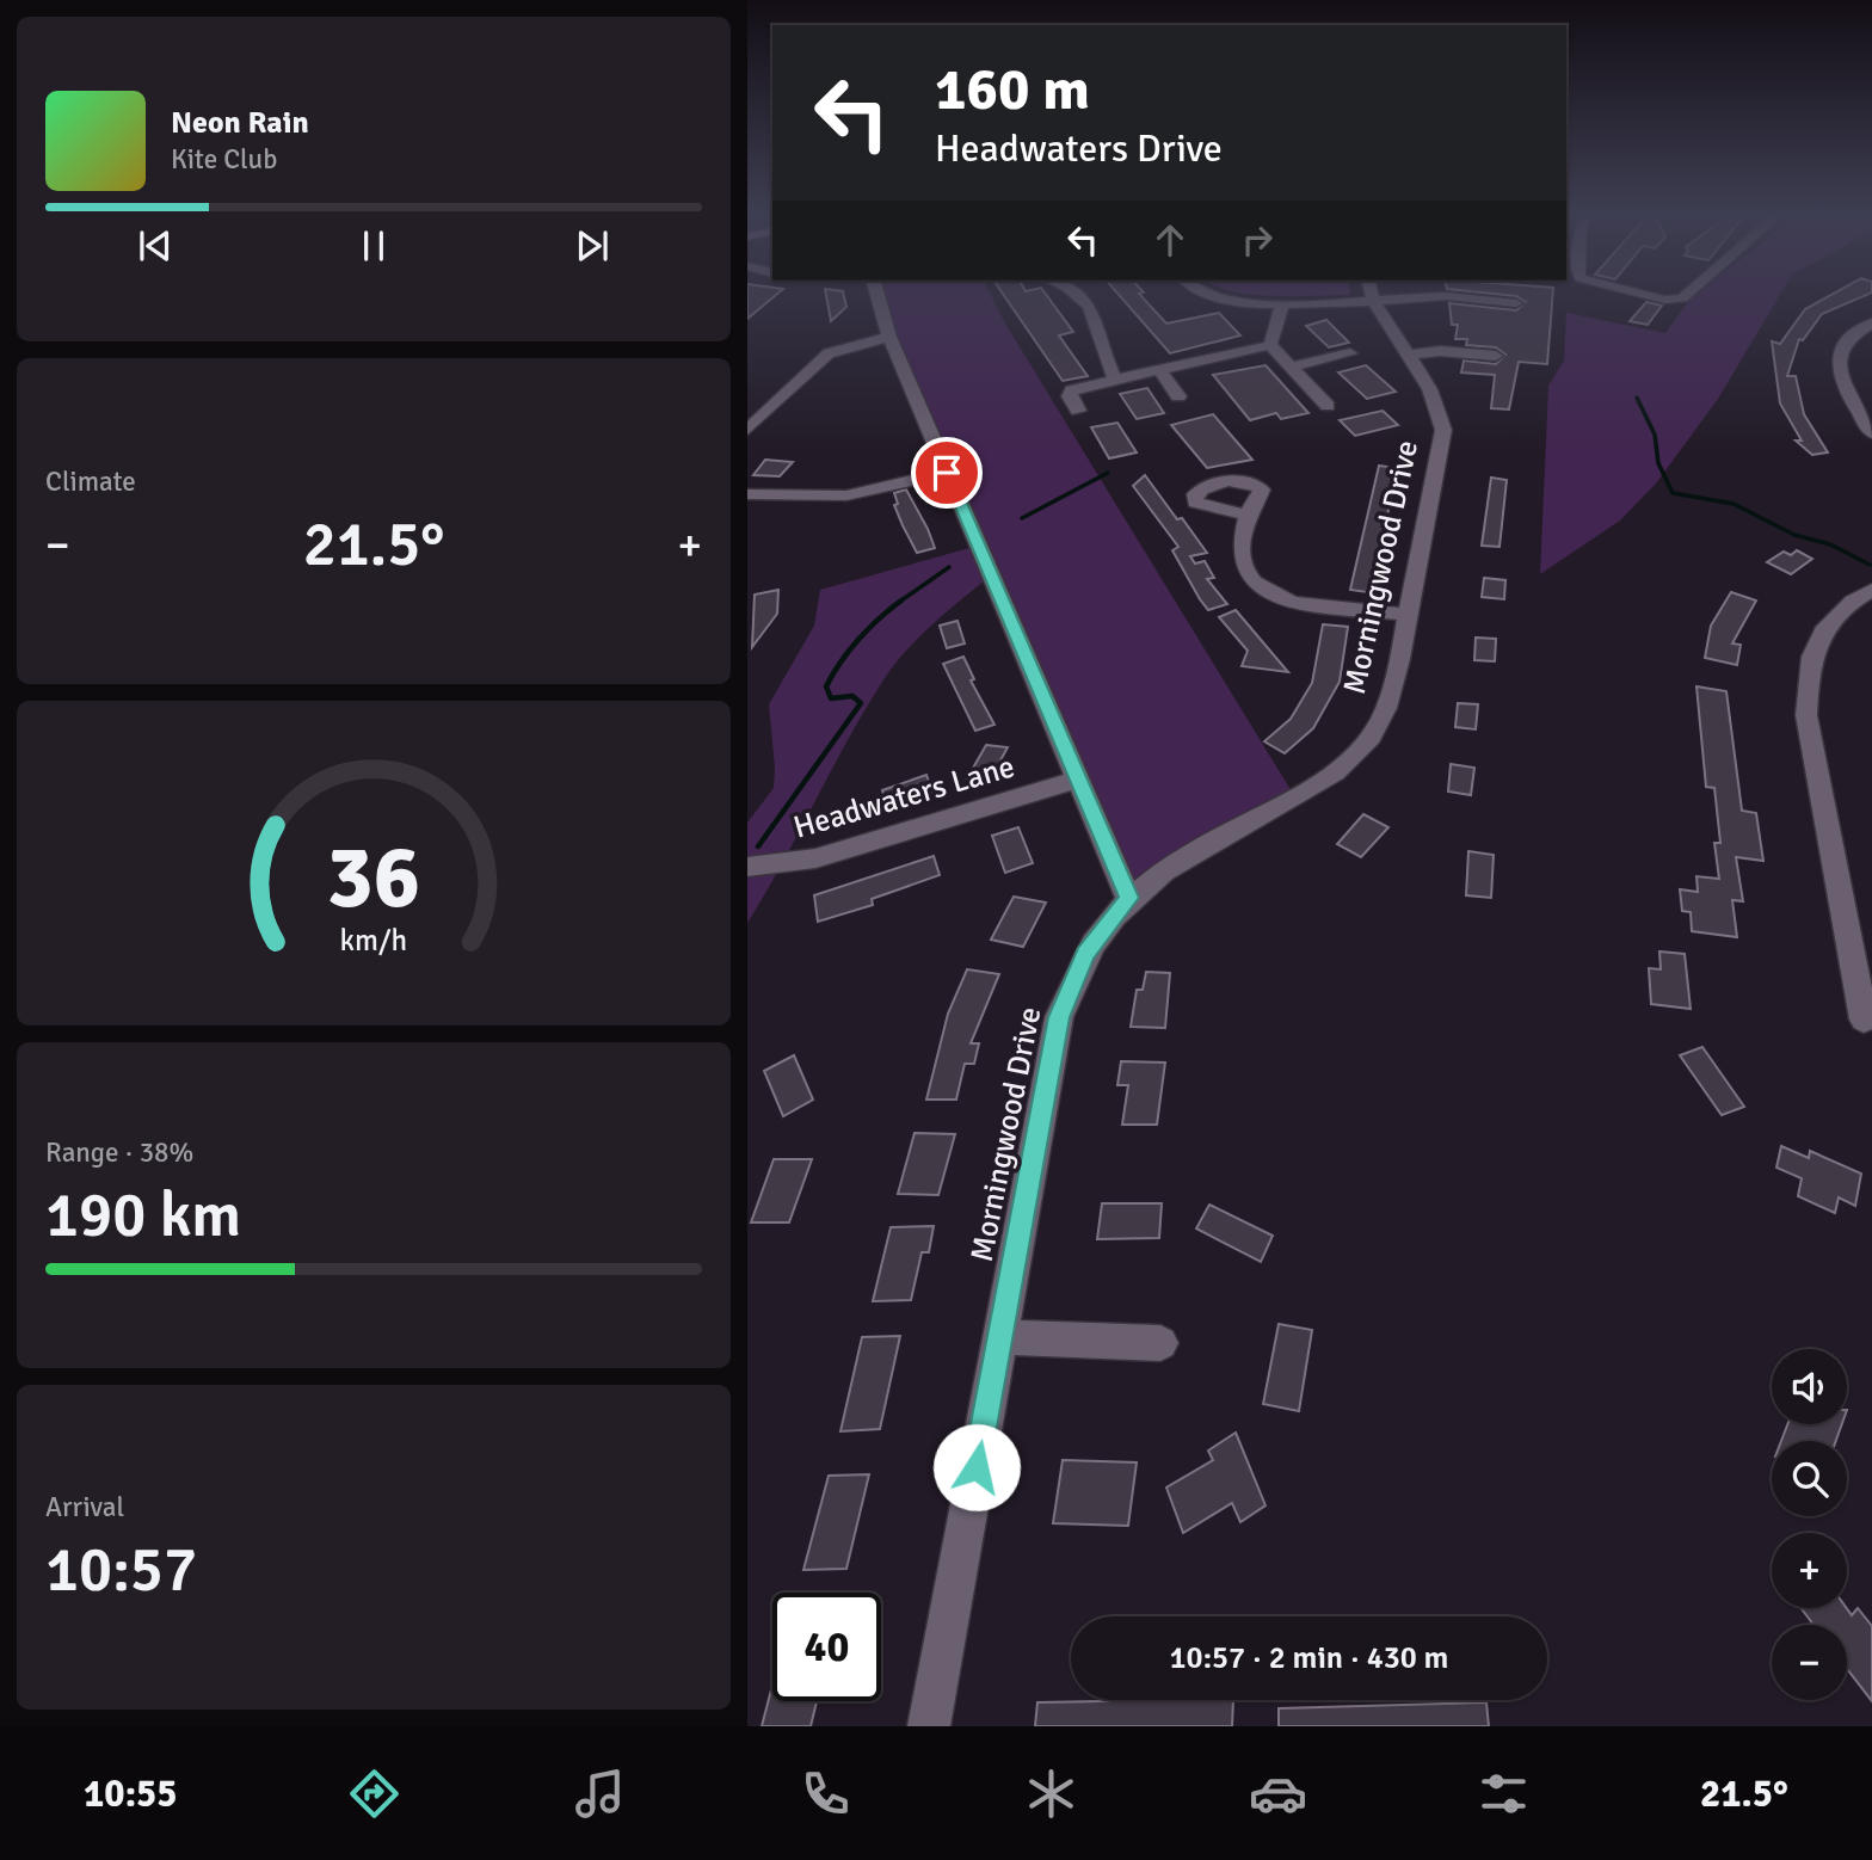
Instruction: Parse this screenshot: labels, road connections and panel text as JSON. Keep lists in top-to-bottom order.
{
  "streets": {
    "street": ["Morningwood Drive", "Headwaters Lane"]
  },
  "page": {
    "turn": ["160 m", "Headwaters Drive"],
    "song": ["Neon Rain", "Kite Club"],
    "tile": [
      "Climate",
      ["Range · 38%", "190 km"],
      ["Arrival", "10:57"]
    ],
    "heat": ["−", "21.5°", "+"],
    "map_buttons": ["+", "−"],
    "limit": "40",
    "trip": "10:57 · 2 min · 430 m",
    "tabs": ["10:55", "21.5°"],
    "gauge": ["36", "km/h"]
  }
}
